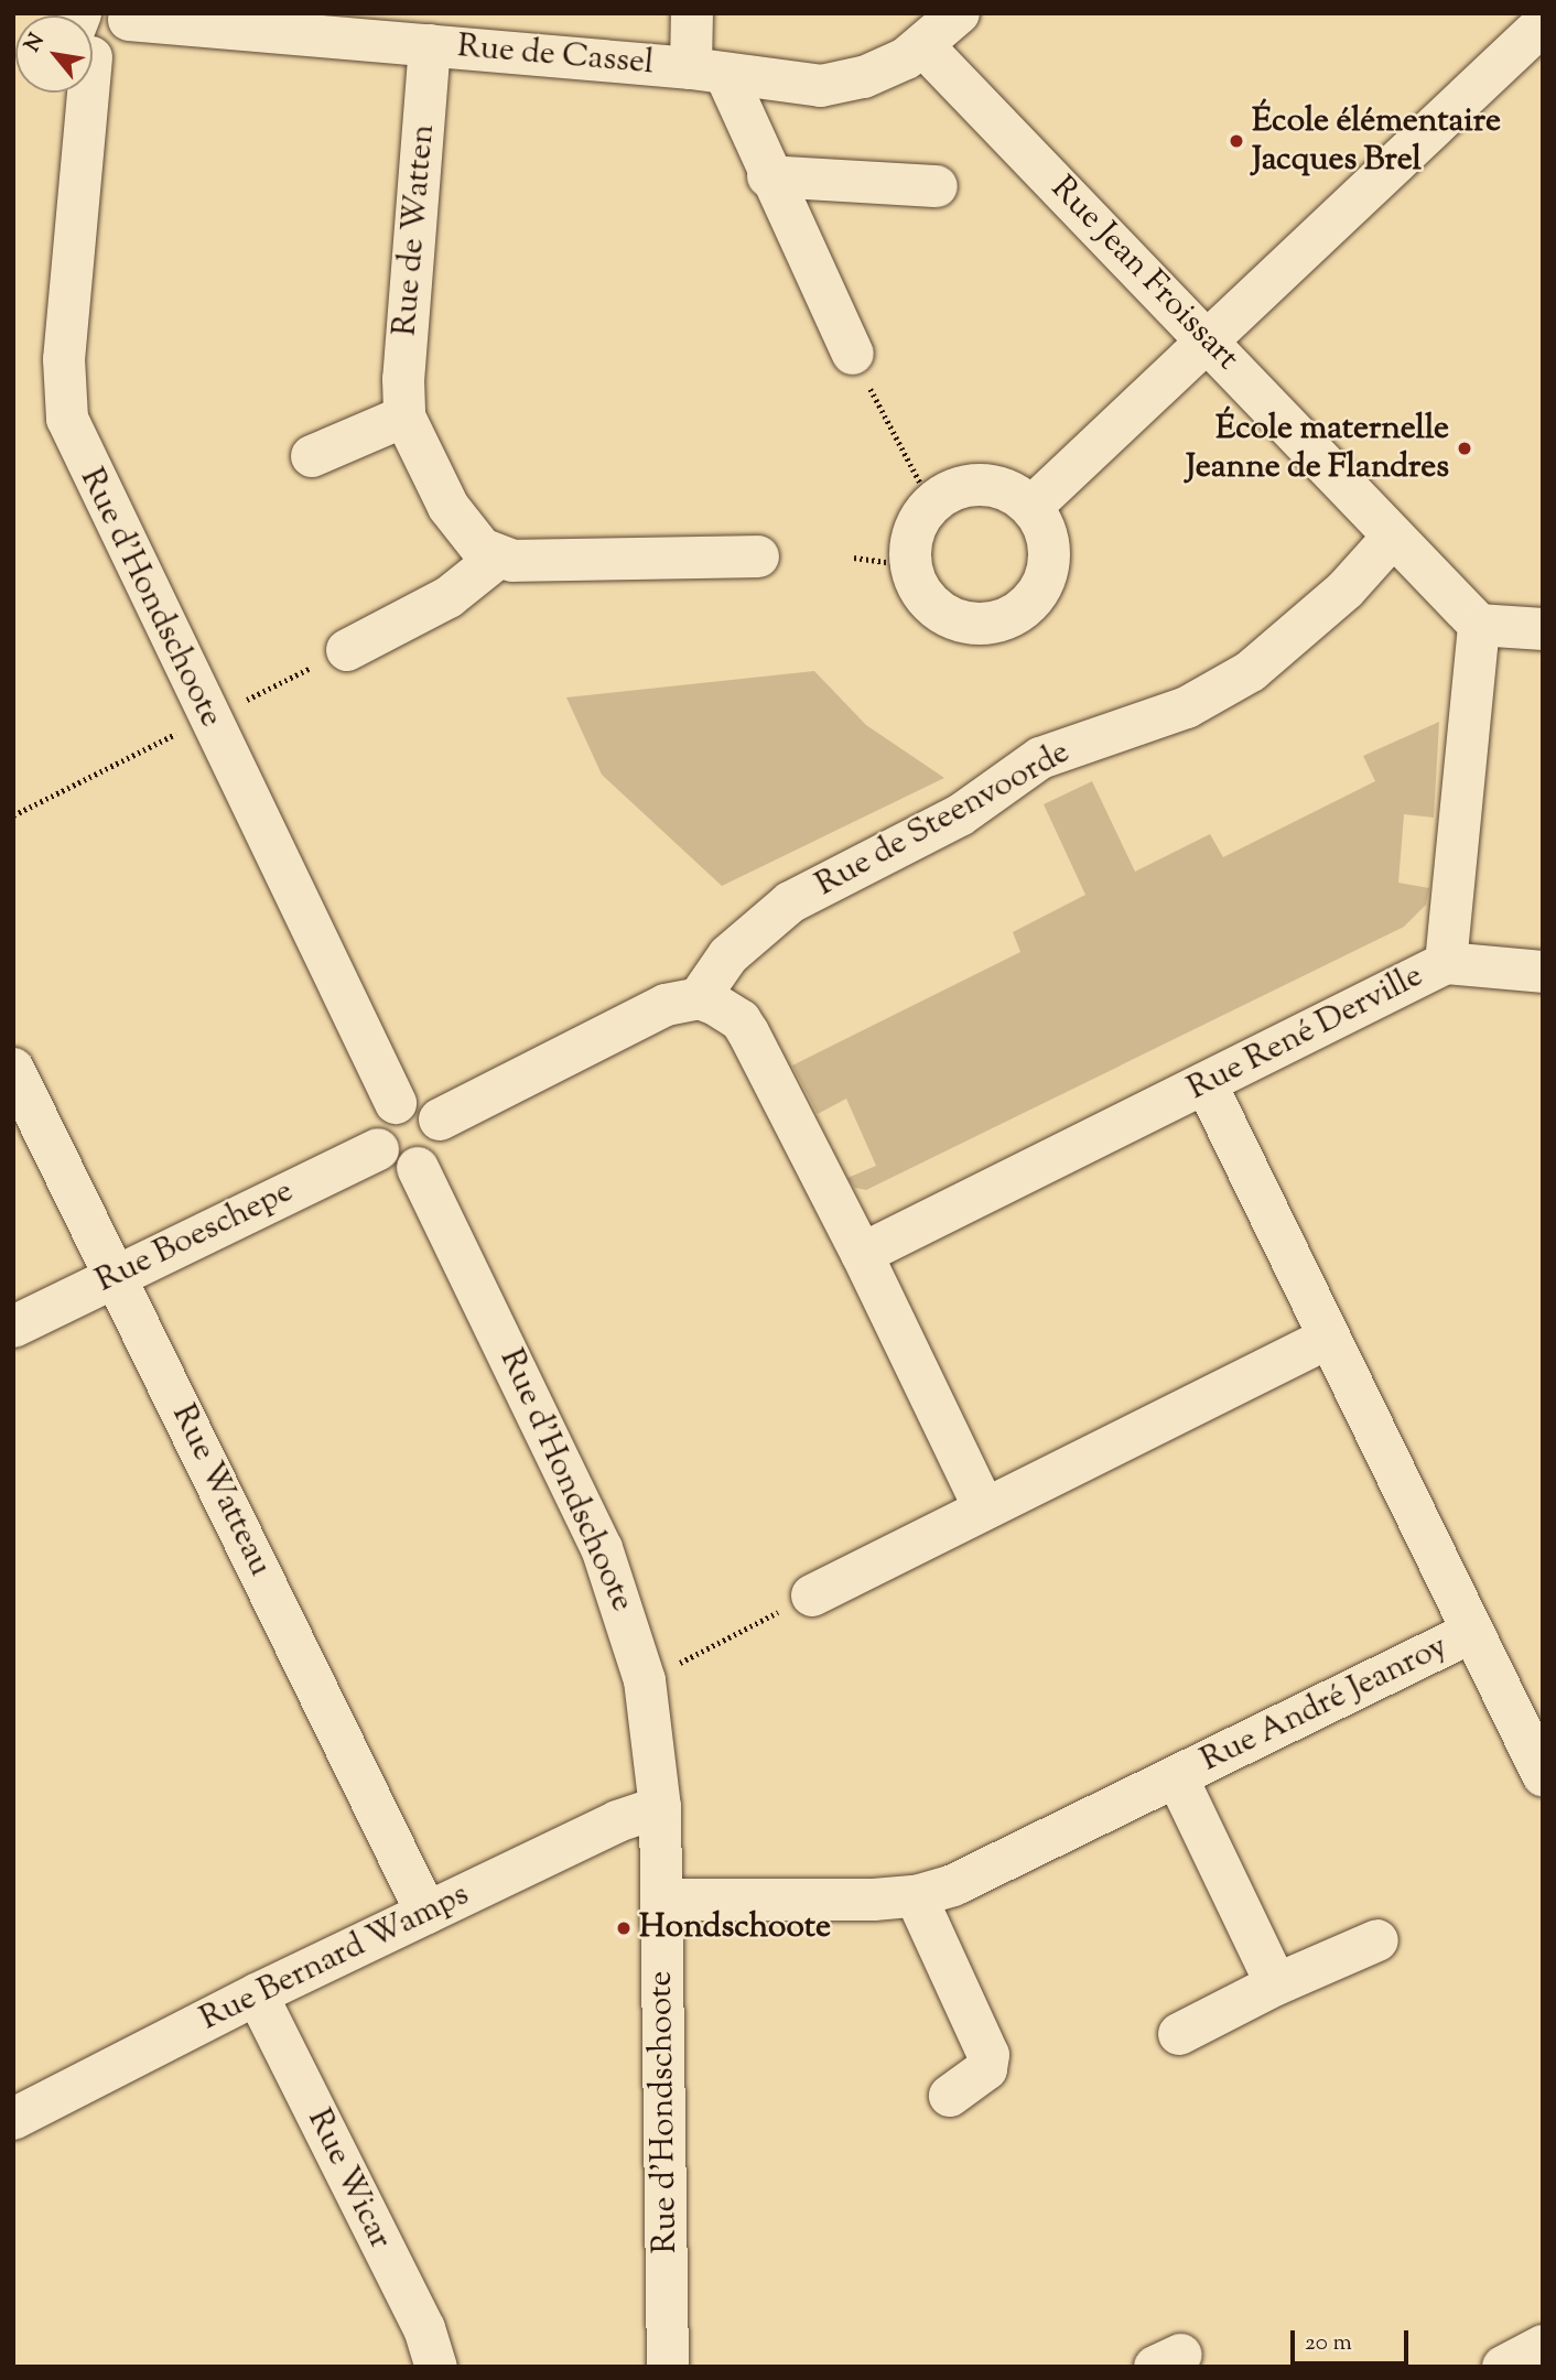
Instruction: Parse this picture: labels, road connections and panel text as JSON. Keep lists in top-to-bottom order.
{
  "streets": {
    "street": [
      "Rue de Cassel",
      "Rue de Watten",
      "Rue Jean Froissart",
      "Rue d'Hondschoote",
      "Rue de Steenvoorde",
      "Rue René Derville",
      "Rue Boeschepe",
      "Rue Watteau",
      "Rue André Jeanroy",
      "Rue Bernard Wamps",
      "Rue Wicar"
    ]
  },
  "crossings": [
    ["Rue de Cassel", "Rue de Watten"],
    ["Rue de Cassel", "Rue Jean Froissart"],
    ["Rue Jean Froissart", "Rue de Steenvoorde"],
    ["Rue Jean Froissart", "Rue René Derville"],
    ["Rue d'Hondschoote", "Rue Boeschepe"],
    ["Rue d'Hondschoote", "Rue André Jeanroy"],
    ["Rue d'Hondschoote", "Rue Bernard Wamps"],
    ["Rue Boeschepe", "Rue Watteau"],
    ["Rue Watteau", "Rue Bernard Wamps"],
    ["Rue Bernard Wamps", "Rue Wicar"]
  ],
  "places": ["École élémentaire Jacques Brel", "École maternelle Jeanne de Flandres", "Hondschoote"],
  "scale_bar": "20 m",
  "north": "top left"
}
